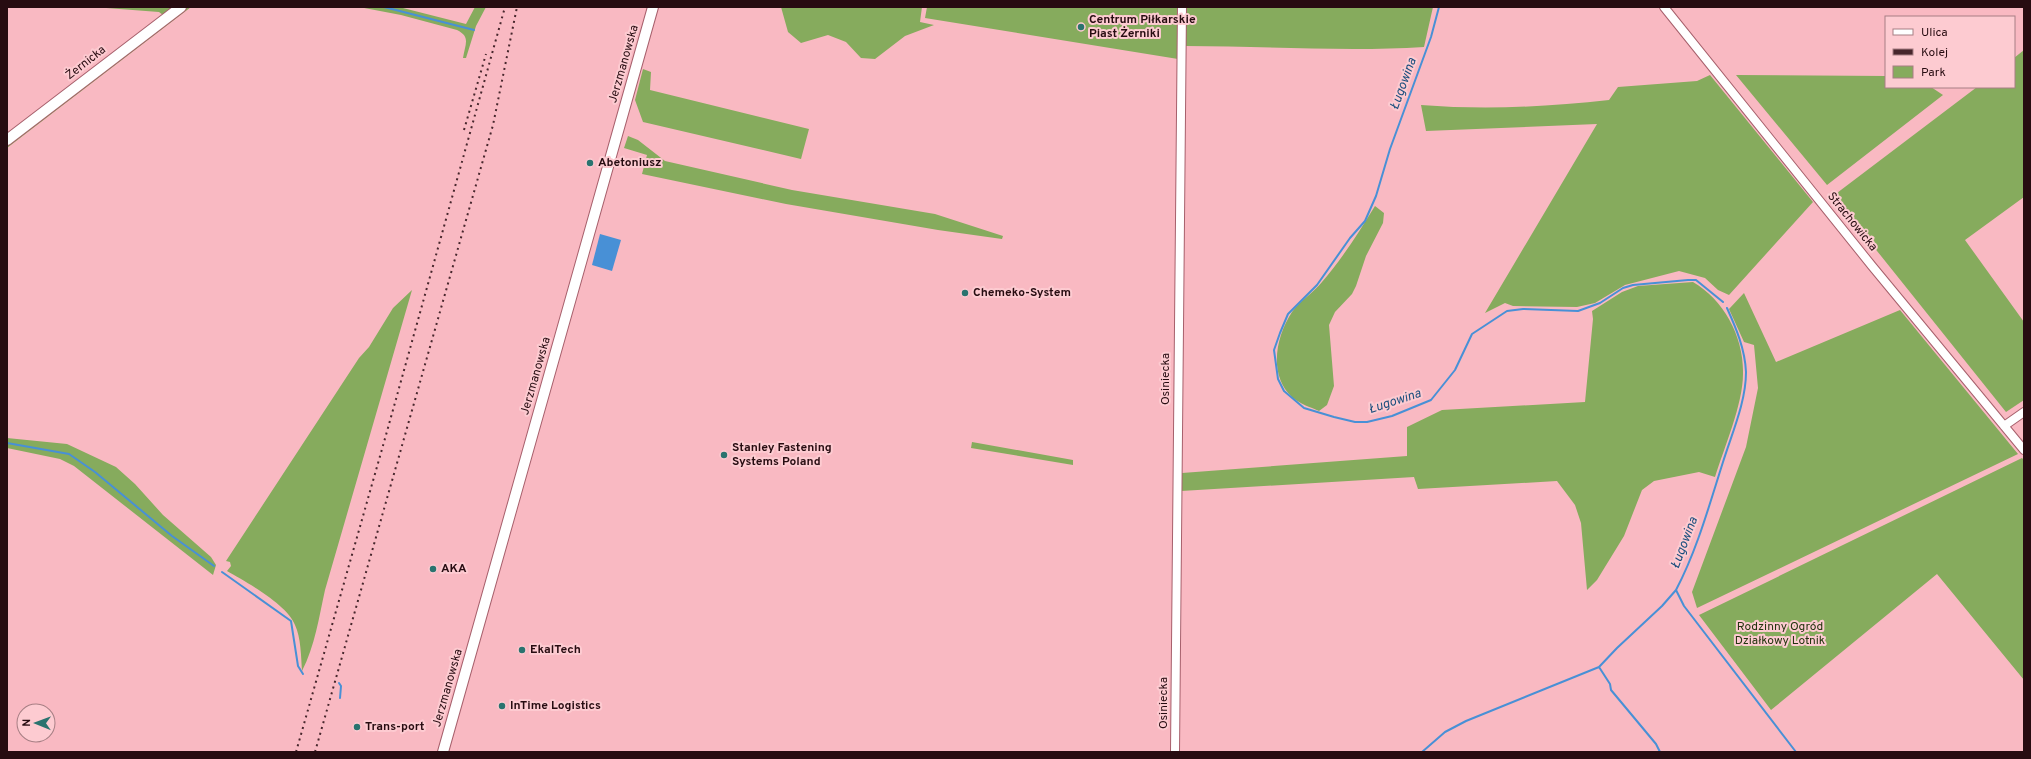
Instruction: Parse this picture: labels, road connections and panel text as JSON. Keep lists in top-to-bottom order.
{
  "streets": {
    "street": [
      "Żernicka",
      "Jerzmanowska",
      "Strachowicka",
      "Osiniecka"
    ]
  },
  "water": ["Ługowina"],
  "parks": ["Rodzinny Ogród Działkowy Lotnik"],
  "places": [
    "Centrum Piłkarskie Piast Żerniki",
    "Abetoniusz",
    "Chemeko-System",
    "Stanley Fastening Systems Poland",
    "AKA",
    "EkalTech",
    "InTime Logistics",
    "Trans-port"
  ],
  "legend": ["Ulica", "Kolej", "Park"],
  "north": "left"
}
